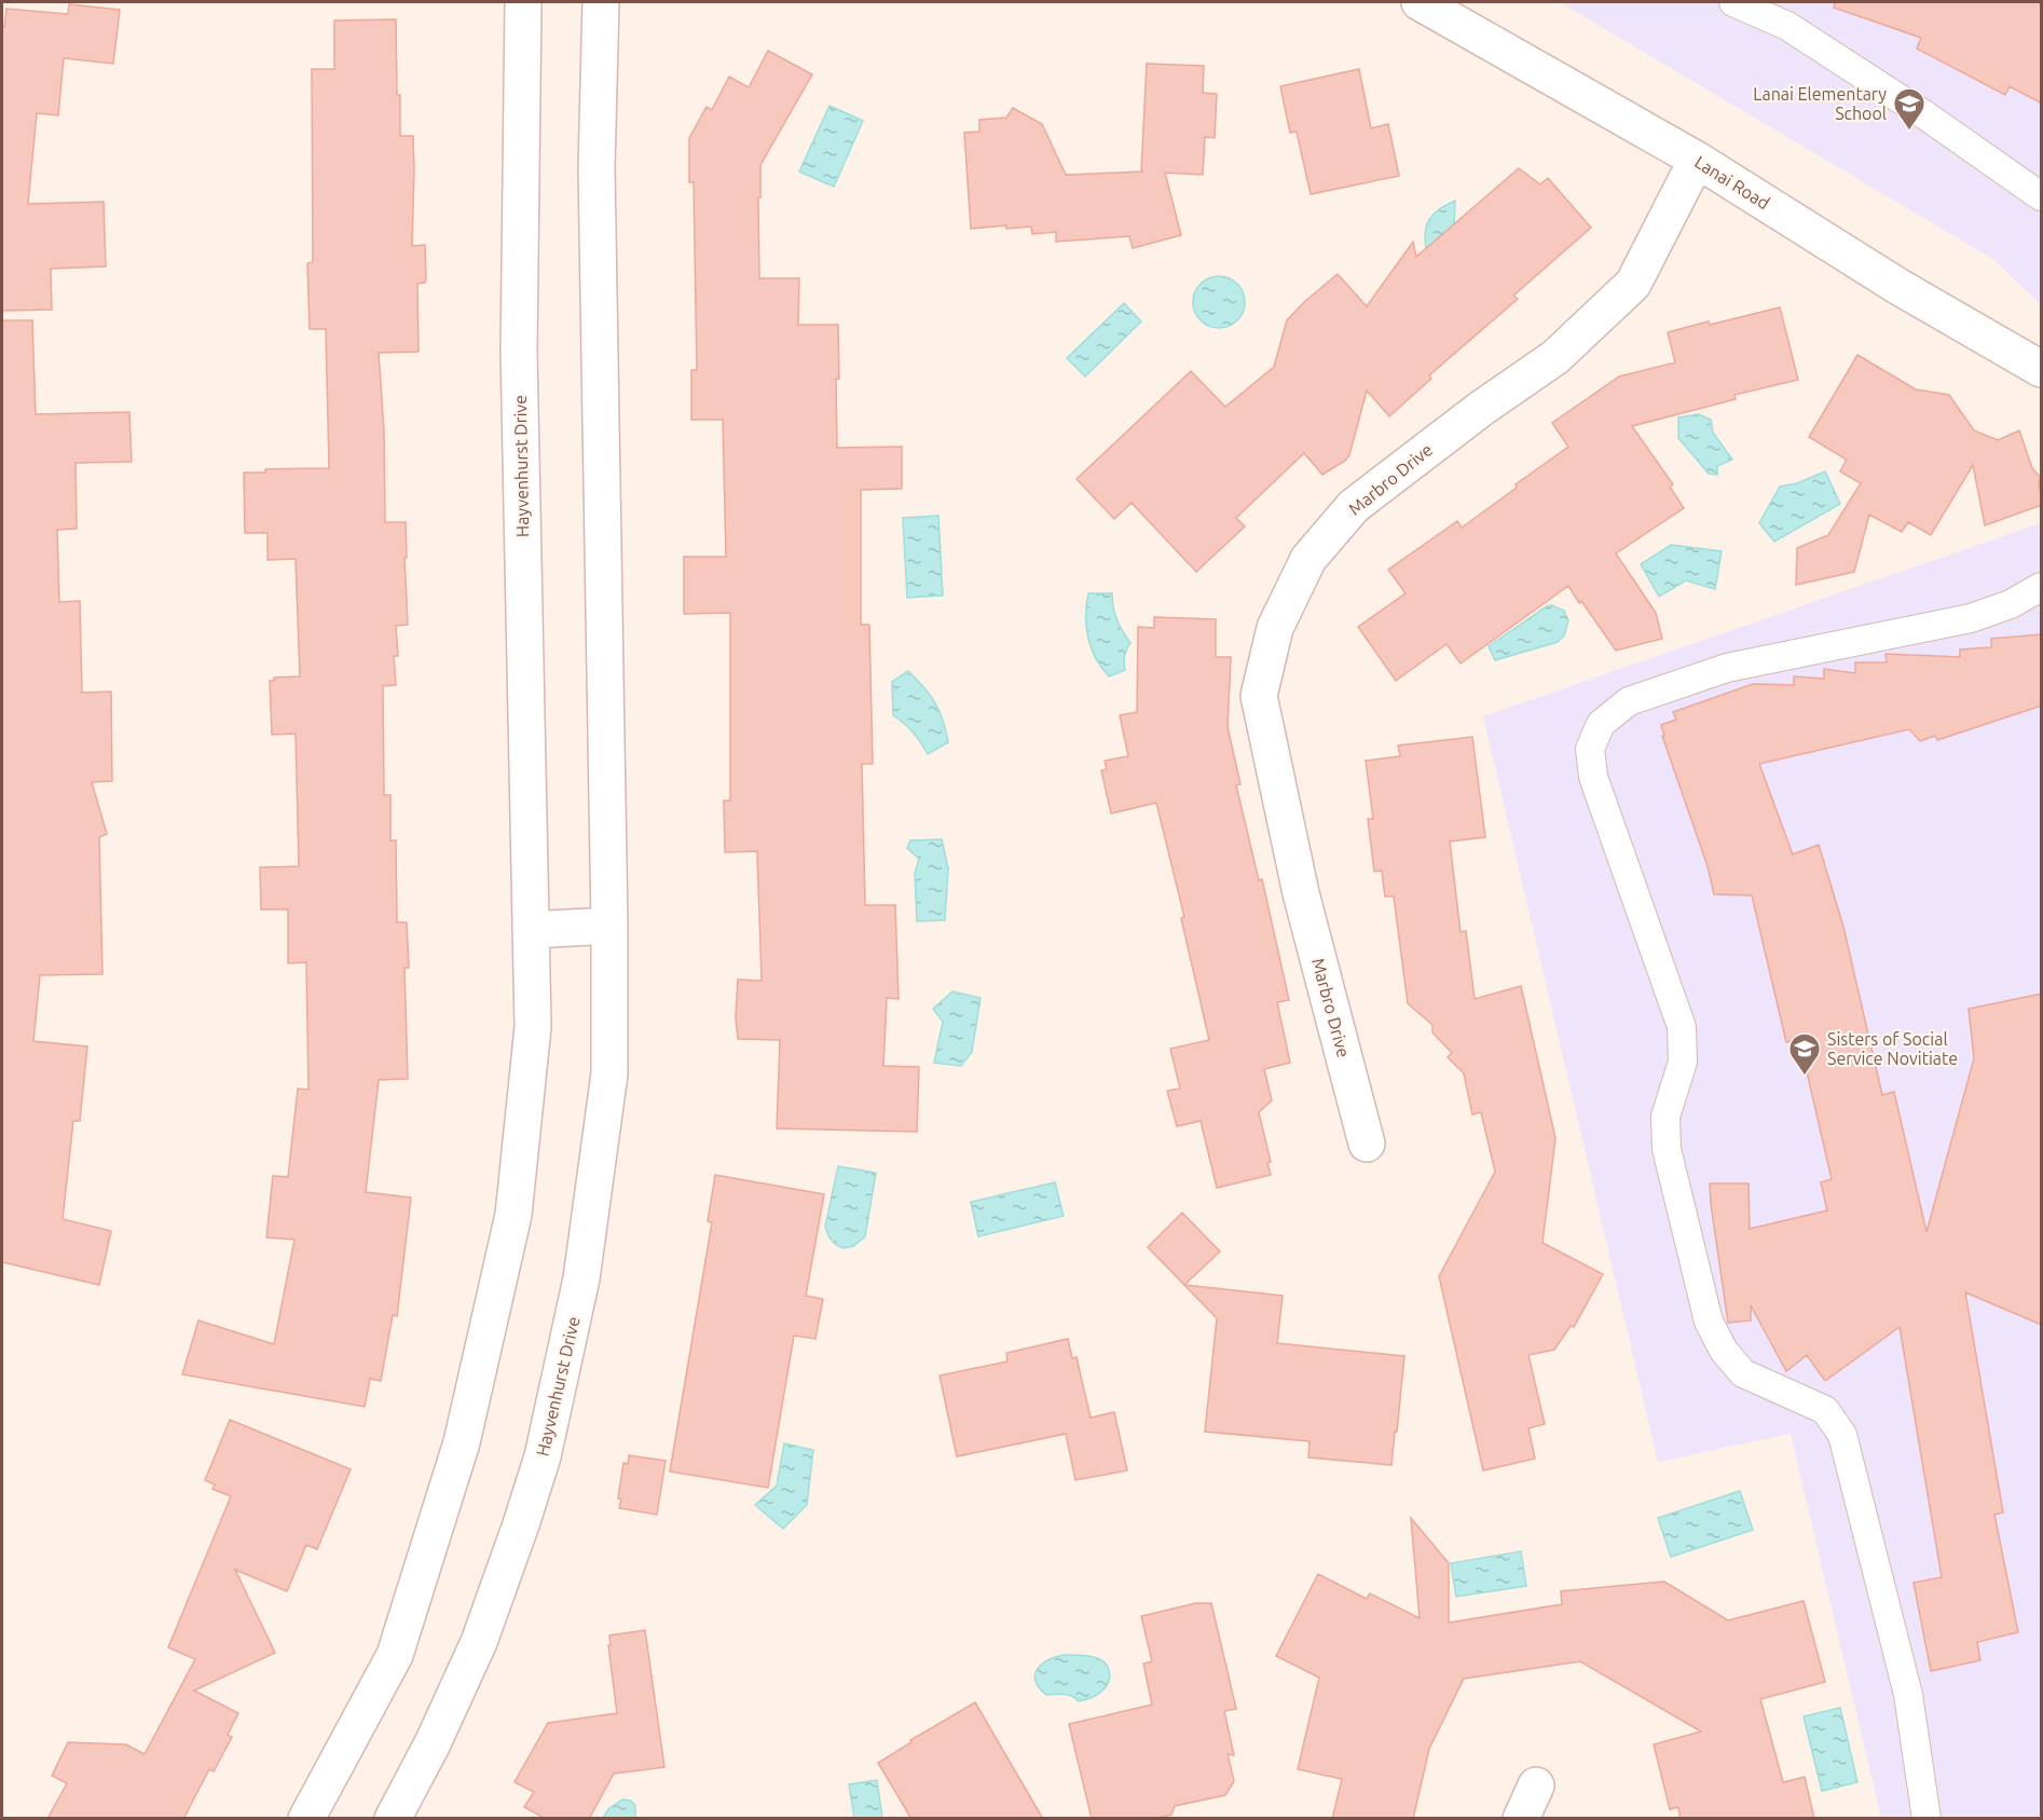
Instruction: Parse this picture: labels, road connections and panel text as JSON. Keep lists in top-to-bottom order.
{
  "streets": {
    "street": ["Lanai Road", "Hayvenhurst Drive", "Marbro Drive"]
  },
  "crossings": [
    ["Lanai Road", "Marbro Drive"]
  ],
  "places": {
    "school or university": ["Lanai Elementary School", "Sisters of Social Service Novitiate"]
  }
}
